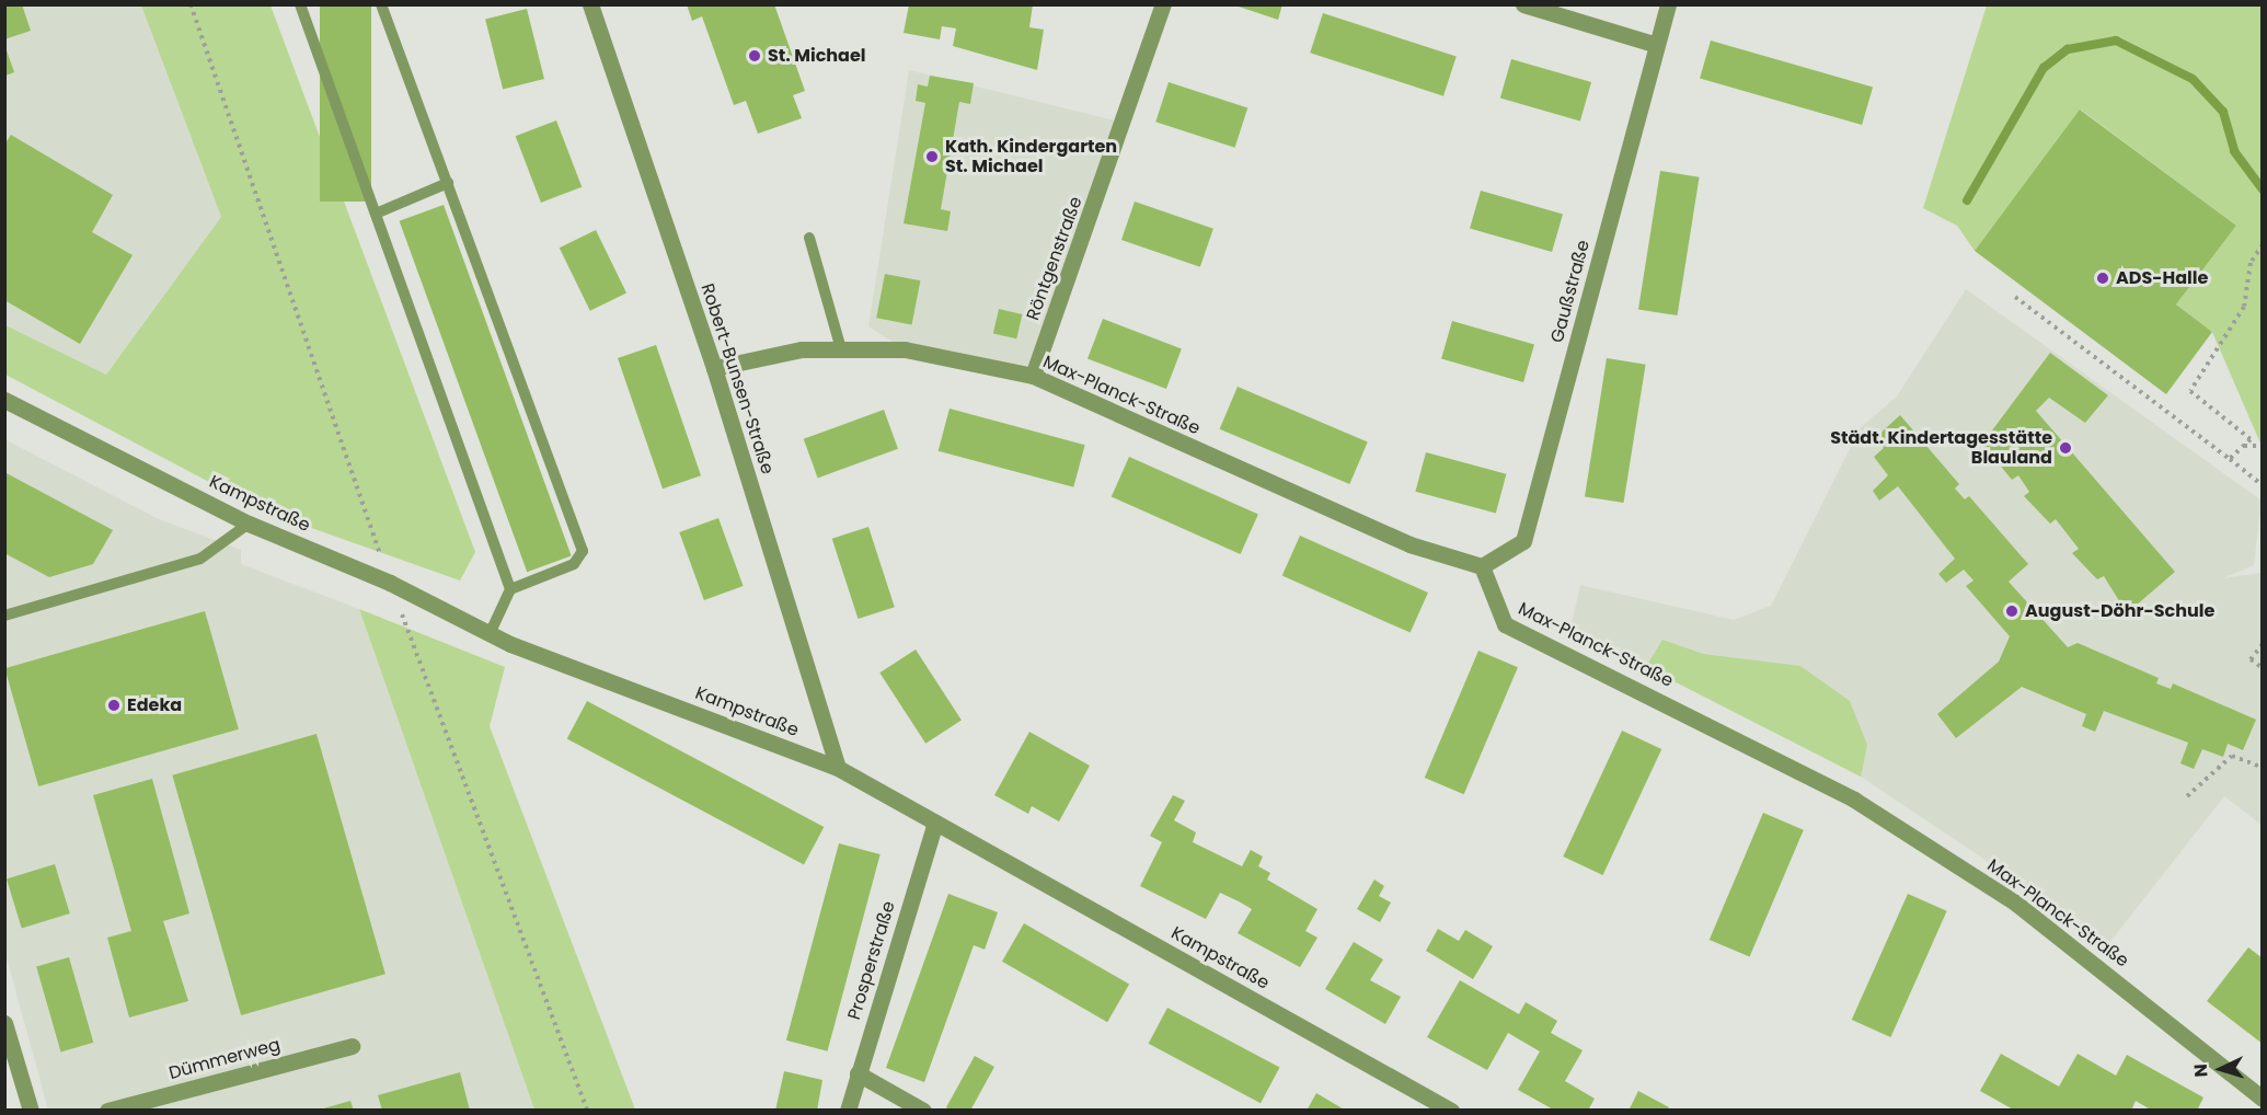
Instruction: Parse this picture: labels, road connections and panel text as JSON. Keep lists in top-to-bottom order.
{
  "streets": {
    "street": [
      "Röntgenstraße",
      "Gaußstraße",
      "Robert-Bunsen-Straße",
      "Max-Planck-Straße",
      "Kampstraße",
      "Prosperstraße",
      "Dümmerweg"
    ]
  },
  "crossings": [
    ["Röntgenstraße", "Max-Planck-Straße"],
    ["Gaußstraße", "Max-Planck-Straße"],
    ["Robert-Bunsen-Straße", "Max-Planck-Straße"],
    ["Robert-Bunsen-Straße", "Kampstraße"],
    ["Kampstraße", "Prosperstraße"]
  ],
  "places": [
    "St. Michael",
    "Kath. Kindergarten St. Michael",
    "ADS-Halle",
    "Städt. Kindertagesstätte Blauland",
    "August-Döhr-Schule",
    "Edeka"
  ],
  "north": "left"
}
